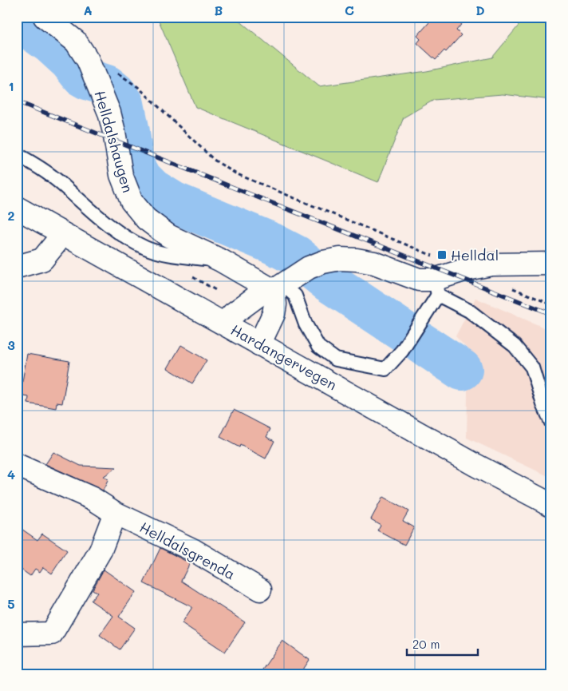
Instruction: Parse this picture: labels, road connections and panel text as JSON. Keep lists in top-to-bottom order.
{
  "streets": {
    "street": ["Helldalshaugen", "Hardangervegen", "Helldalsgrenda"]
  },
  "places": {
    "transit": ["Helldal"]
  },
  "scale_bar": "20 m",
  "grid": {
    "columns": [
      "A",
      "B",
      "C",
      "D"
    ],
    "rows": [
      "1",
      "2",
      "3",
      "4",
      "5"
    ]
  }
}
